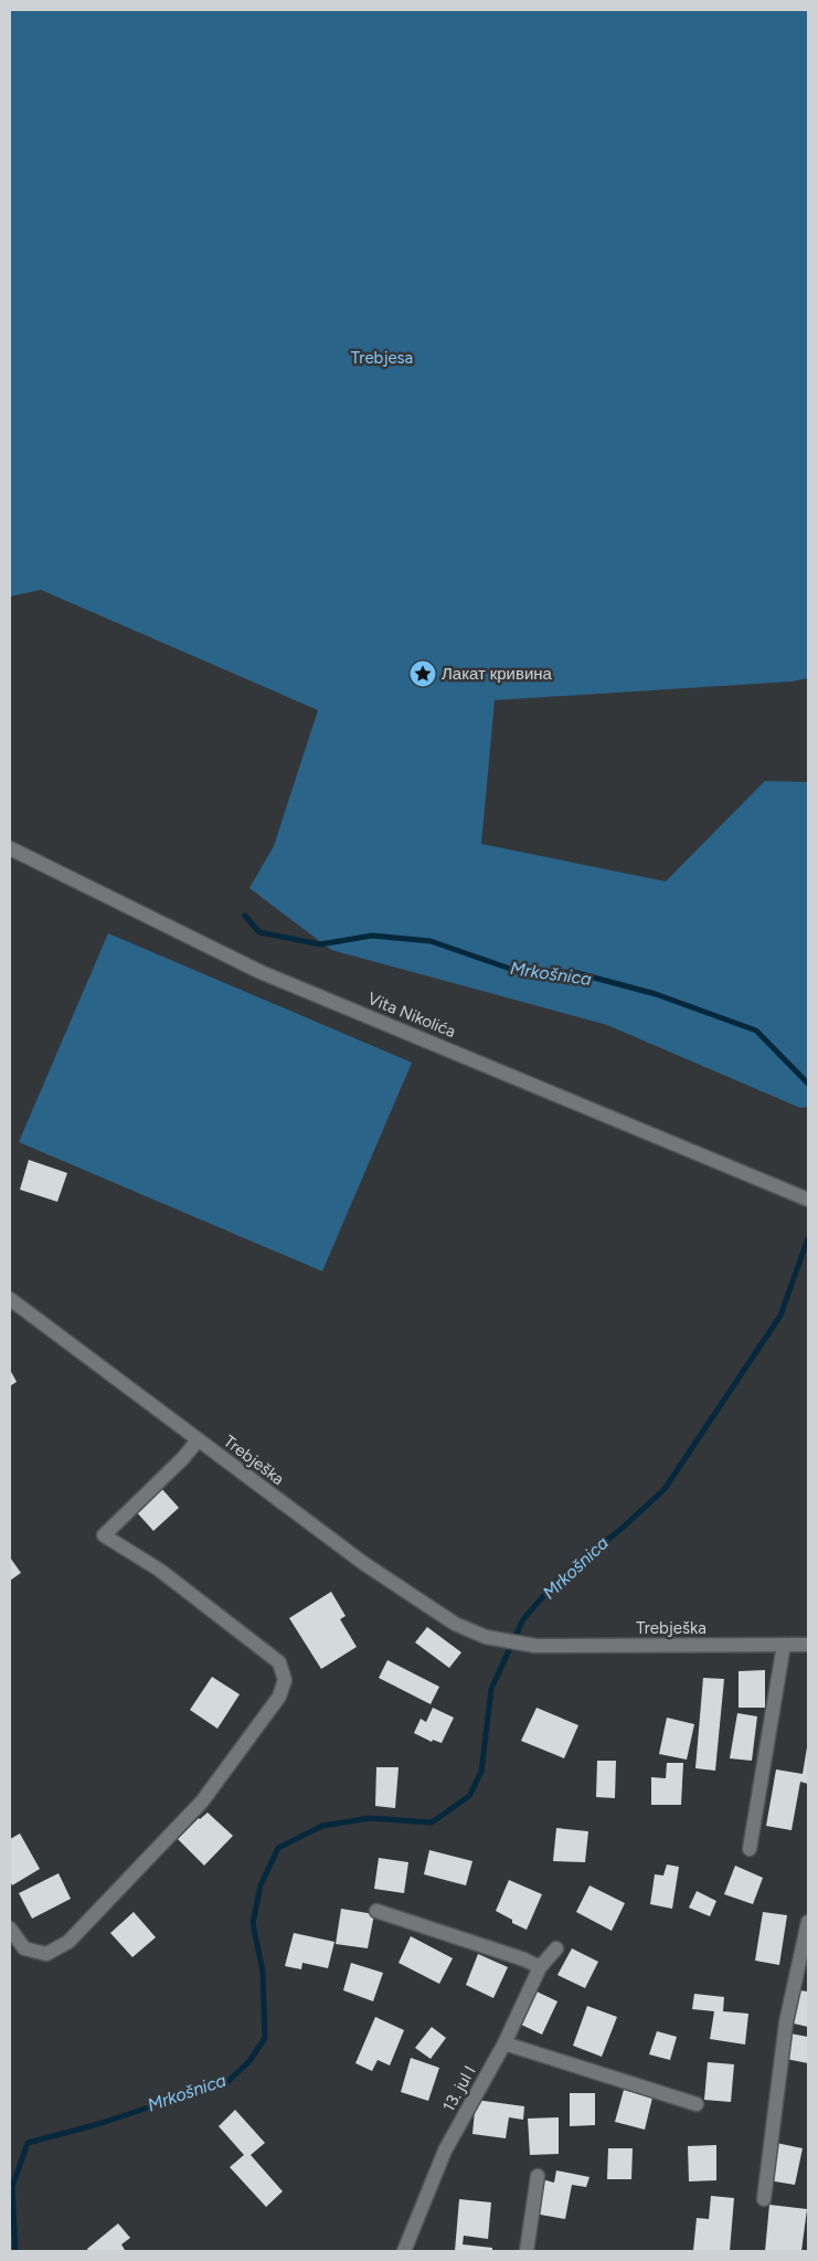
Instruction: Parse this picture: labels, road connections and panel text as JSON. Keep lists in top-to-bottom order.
{
  "streets": {
    "street": ["Vita Nikolića", "Trebješka", "13. jul I"]
  },
  "water": ["Mrkošnica"],
  "parks": ["Trebjesa"],
  "places": {
    "place": ["Лакат кривина"]
  }
}
